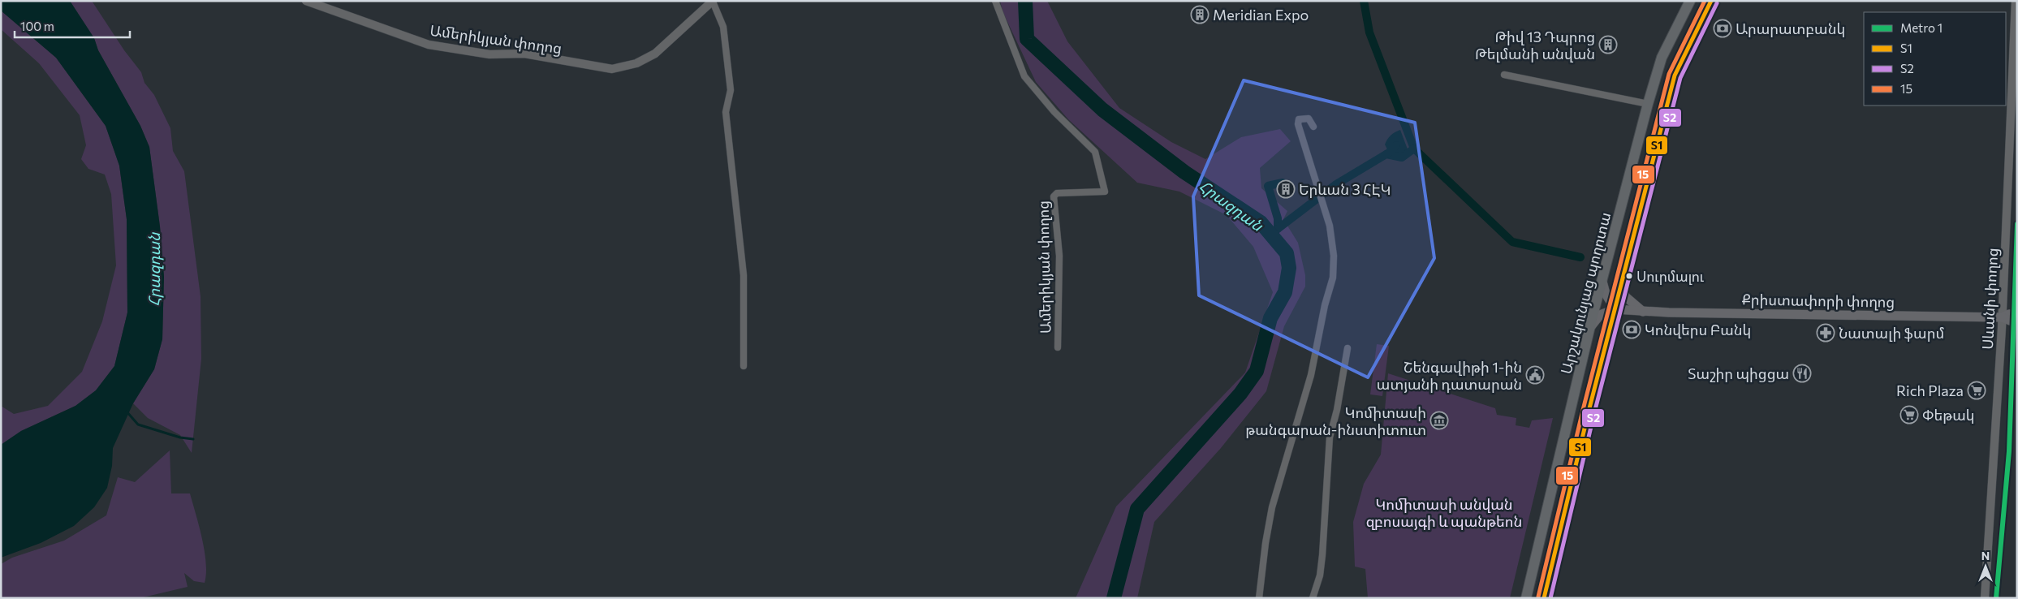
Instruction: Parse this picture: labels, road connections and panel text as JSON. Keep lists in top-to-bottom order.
{
  "streets": {
    "main road": ["Արշակունյաց պողոտա", "Քրիստափորի փողոց"],
    "street": ["Ամերիկյան փողոց", "Սևանի փողոց"]
  },
  "crossings": [
    ["Սևանի փողոց", "Քրիստափորի փողոց"]
  ],
  "water": ["Հրազդան"],
  "parks": ["Կոմիտասի անվան զբոսայգի և պանթեոն"],
  "places": {
    "building": ["Meridian Expo", "Թիվ 13 Դպրոց Թելմանի անվան", "Երևան 3 ՀԷԿ"],
    "bank": ["Արարատբանկ", "Կոնվերս Բանկ"],
    "other": ["Սուրմալու"],
    "pharmacy": ["Նատալի ֆարմ"],
    "restaurant": ["Տաշիր պիցցա"],
    "public building": ["Շենգավիթի 1-ին ատյանի դատարան"],
    "supermarket": ["Rich Plaza", "Փեթակ"],
    "museum": ["Կոմիտասի թանգարան-ինստիտուտ"]
  },
  "lines": [
    "transit line Տ1",
    "transit line 15",
    "transit line Տ2",
    "metro line 1"
  ],
  "legend": [
    "Metro 1",
    "Տ1",
    "Տ2",
    "15"
  ],
  "scale_bar": "100 m",
  "north": "top"
}
